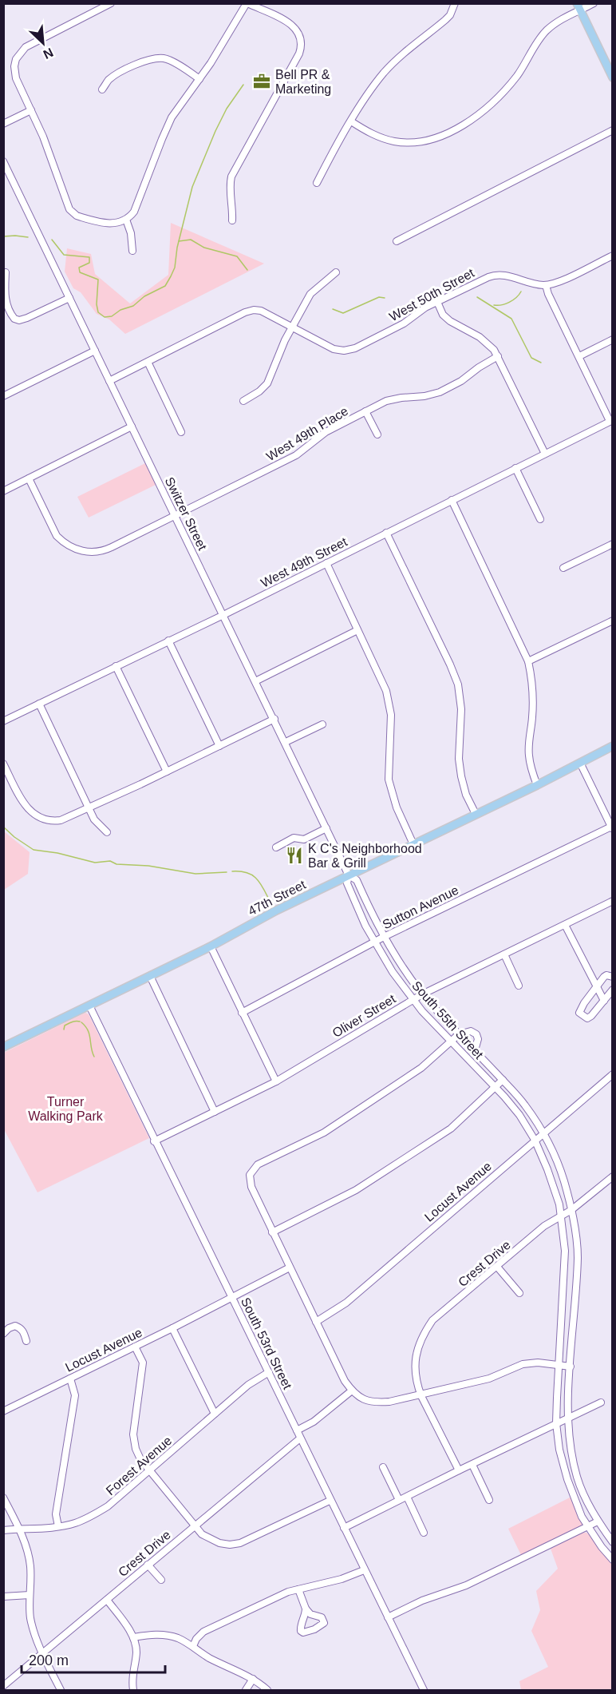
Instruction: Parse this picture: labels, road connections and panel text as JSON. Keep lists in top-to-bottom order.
{
  "streets": {
    "main road": ["47th Street"],
    "street": [
      "West 50th Street",
      "West 49th Place",
      "Switzer Street",
      "West 49th Street",
      "Sutton Avenue",
      "Oliver Street",
      "South 55th Street",
      "Locust Avenue",
      "Crest Drive",
      "South 53rd Street",
      "Forest Avenue"
    ]
  },
  "crossings": [
    ["West 49th Place", "Switzer Street"],
    ["Switzer Street", "West 49th Street"],
    ["Switzer Street", "47th Street"],
    ["Switzer Street", "South 55th Street"],
    ["47th Street", "South 55th Street"],
    ["47th Street", "South 53rd Street"],
    ["Sutton Avenue", "South 55th Street"],
    ["Oliver Street", "South 55th Street"],
    ["Oliver Street", "South 53rd Street"],
    ["South 55th Street", "Locust Avenue"],
    ["South 55th Street", "Crest Drive"],
    ["Locust Avenue", "South 53rd Street"],
    ["Crest Drive", "South 53rd Street"],
    ["South 53rd Street", "Forest Avenue"]
  ],
  "parks": ["Turner Walking Park"],
  "places": {
    "office": ["Bell PR & Marketing"],
    "restaurant": ["K C's Neighborhood Bar & Grill"]
  },
  "scale_bar": "200 m",
  "north": "bottom right"
}
